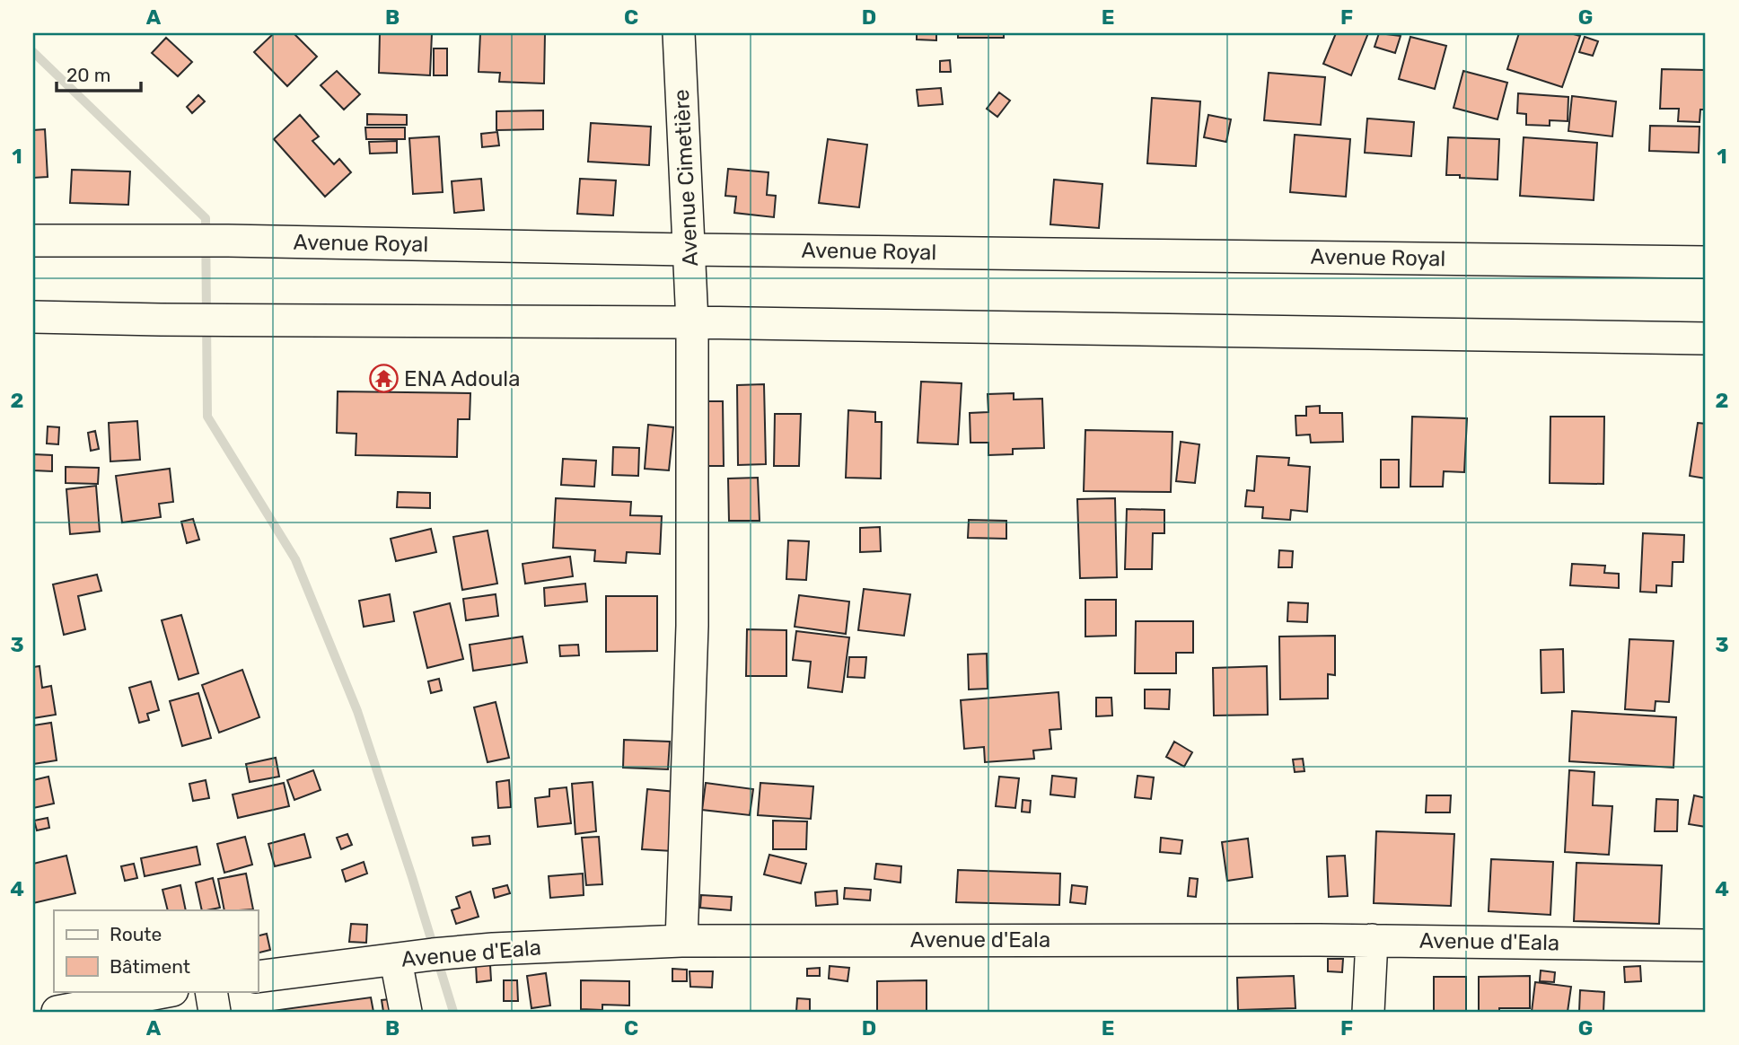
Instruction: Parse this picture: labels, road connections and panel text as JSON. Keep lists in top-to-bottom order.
{
  "streets": {
    "street": ["Avenue Cimetière", "Avenue Royal", "Avenue d'Eala"]
  },
  "crossings": [
    ["Avenue Cimetière", "Avenue Royal"],
    ["Avenue Cimetière", "Avenue d'Eala"]
  ],
  "places": {
    "temple": ["ENA Adoula"]
  },
  "legend": ["Route", "Bâtiment"],
  "scale_bar": "20 m",
  "grid": {
    "columns": [
      "A",
      "B",
      "C",
      "D",
      "E",
      "F",
      "G"
    ],
    "rows": [
      "1",
      "2",
      "3",
      "4"
    ]
  }
}
